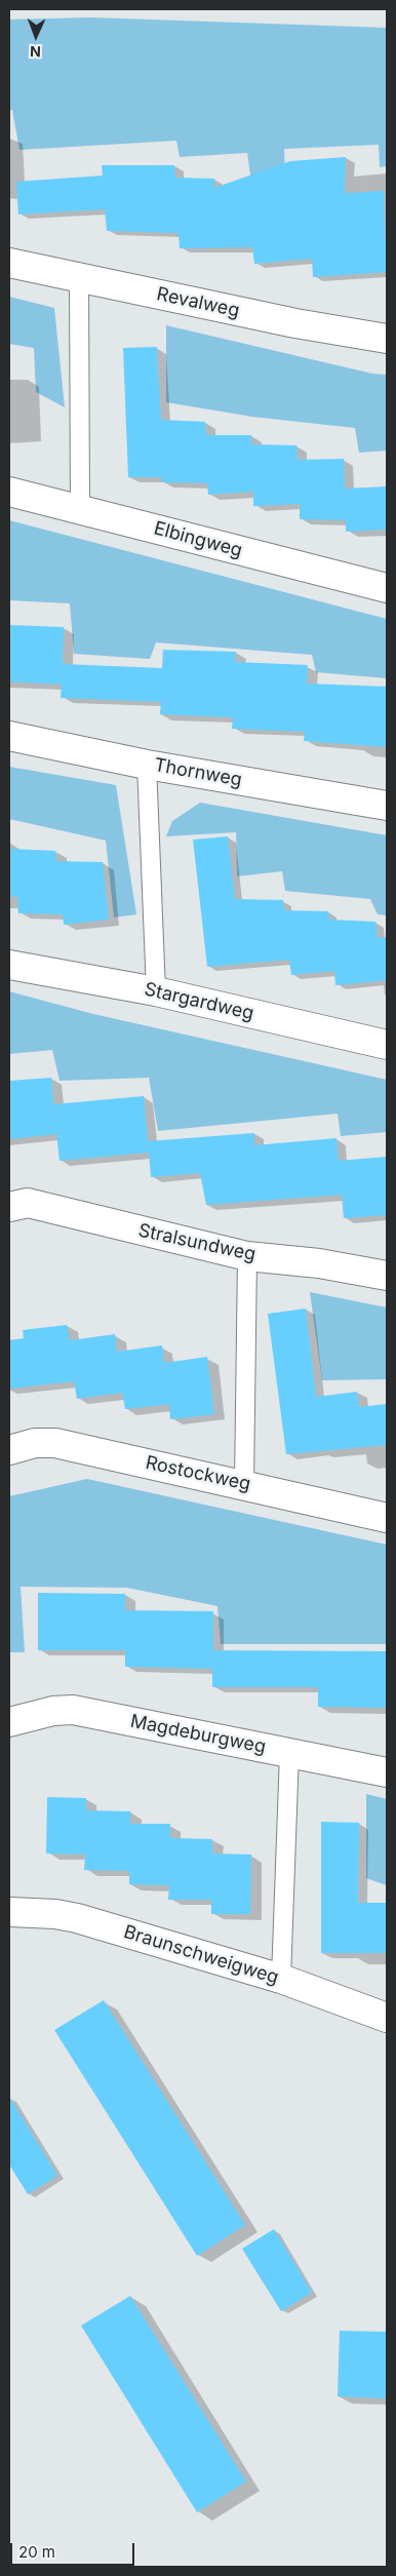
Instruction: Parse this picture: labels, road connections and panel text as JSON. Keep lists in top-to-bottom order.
{
  "streets": {
    "street": [
      "Revalweg",
      "Elbingweg",
      "Thornweg",
      "Stargardweg",
      "Stralsundweg",
      "Rostockweg",
      "Magdeburgweg",
      "Braunschweigweg"
    ]
  },
  "scale_bar": "20 m",
  "north": "bottom"
}
